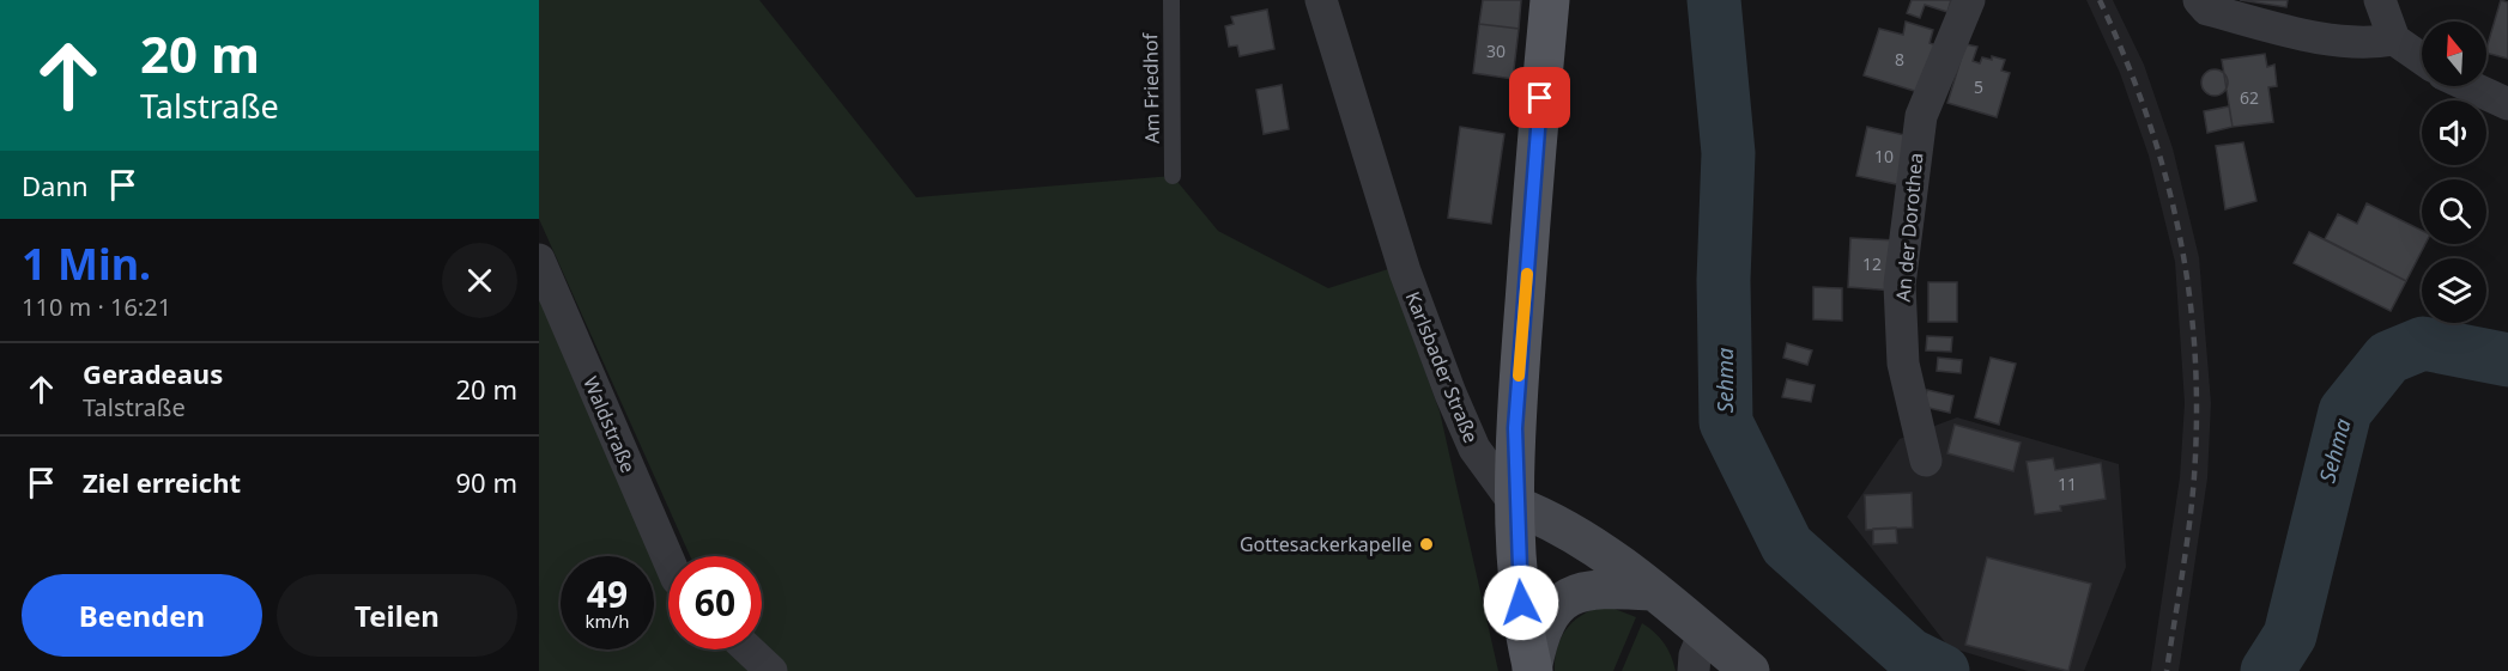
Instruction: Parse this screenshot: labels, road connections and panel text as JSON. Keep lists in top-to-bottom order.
{
  "streets": {
    "street": ["An der Dorothea", "Karlsbader Straße", "Waldstraße"],
    "lane": ["Am Friedhof"]
  },
  "water": ["Sehma"],
  "places": ["Gottesackerkapelle"],
  "house_numbers": [
    "30",
    "8",
    "5",
    "62",
    "10",
    "12",
    "11"
  ],
  "north": "top",
  "page": {
    "turn": ["20 m", "Talstraße"],
    "then": "Dann",
    "heading": ["1 Min.", "110 m · 16:21"],
    "list": [
      {
        "name": "Geradeaus",
        "note": "Talstraße",
        "value": "20 m"
      },
      {
        "name": "Ziel erreicht",
        "value": "90 m"
      }
    ],
    "speed": "49 km/h",
    "limit": "60",
    "buttons": ["Beenden", "Teilen"]
  }
}
